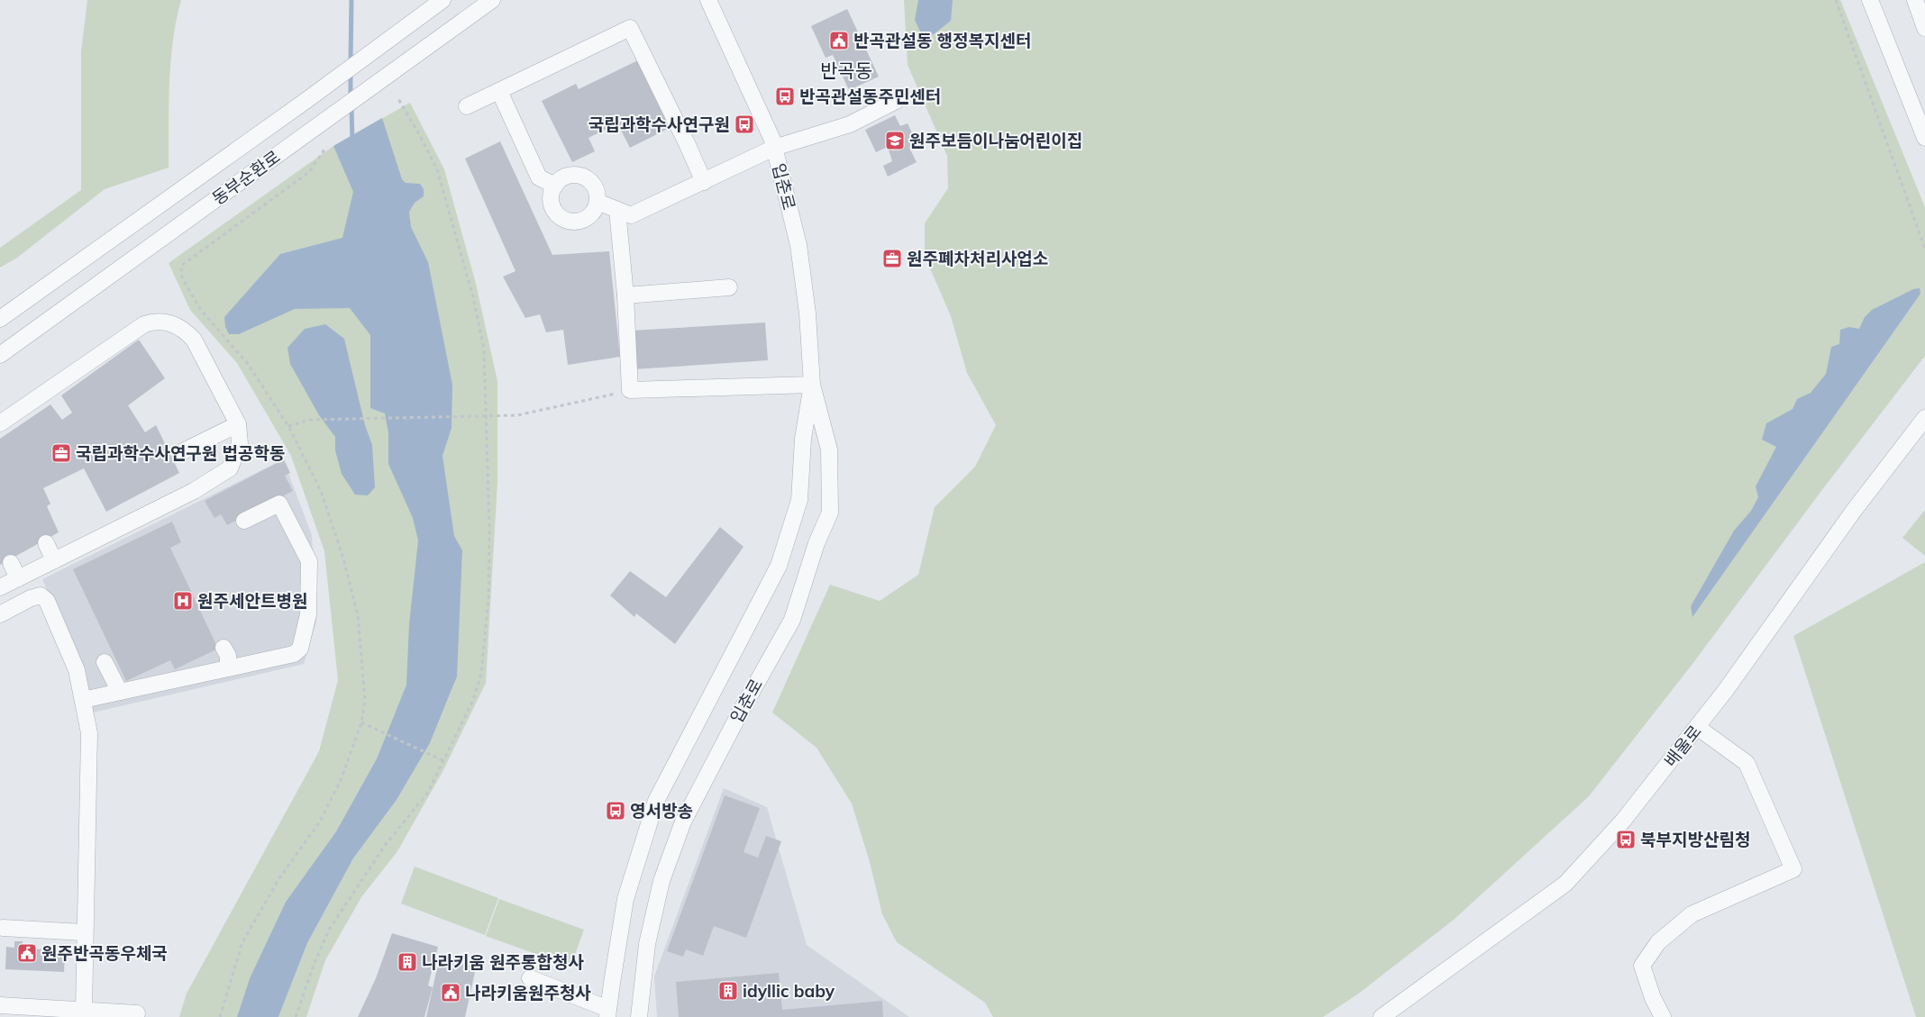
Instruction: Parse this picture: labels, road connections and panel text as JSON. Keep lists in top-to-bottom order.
{
  "streets": {
    "street": ["동부순환로", "입춘로", "배울로"]
  },
  "districts": ["반곡동"],
  "places": {
    "public building": ["반곡관설동 행정복지센터", "원주반곡동우체국", "나라키움원주청사"],
    "bus stop": [
      "반곡관설동주민센터",
      "국립과학수사연구원",
      "영서방송",
      "북부지방산림청"
    ],
    "school or university": ["원주보듬이나눔어린이집"],
    "office": ["원주폐차처리사업소", "국립과학수사연구원 법공학동"],
    "hospital": ["원주세안트병원"],
    "building": ["나라키움 원주통합청사", "idyllic baby"]
  }
}
